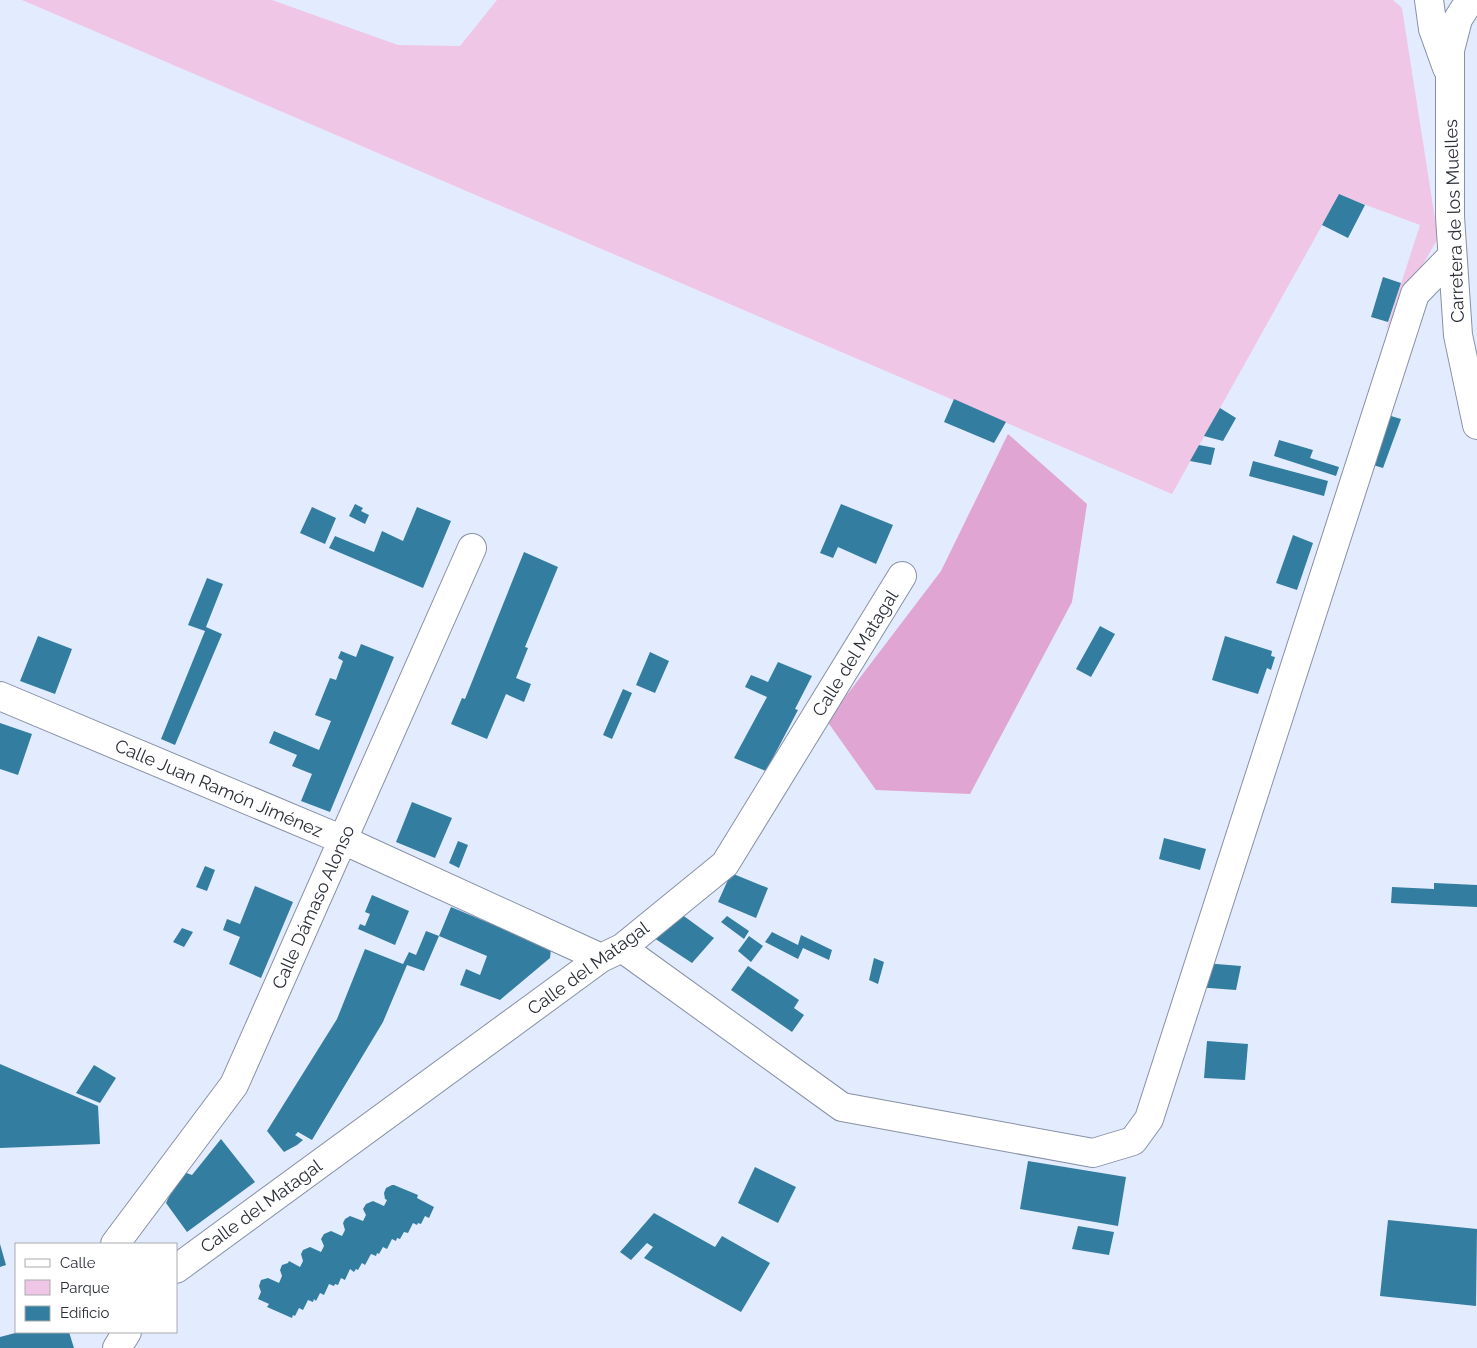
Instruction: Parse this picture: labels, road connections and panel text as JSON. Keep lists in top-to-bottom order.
{
  "streets": {
    "street": [
      "Carretera de los Muelles",
      "Calle del Matagal",
      "Calle Juan Ramón Jiménez",
      "Calle Dámaso Alonso"
    ]
  },
  "crossings": [
    ["Carretera de los Muelles", "Calle Juan Ramón Jiménez"],
    ["Calle del Matagal", "Calle Juan Ramón Jiménez"],
    ["Calle Juan Ramón Jiménez", "Calle Dámaso Alonso"]
  ],
  "legend": ["Calle", "Parque", "Edificio"]
}
